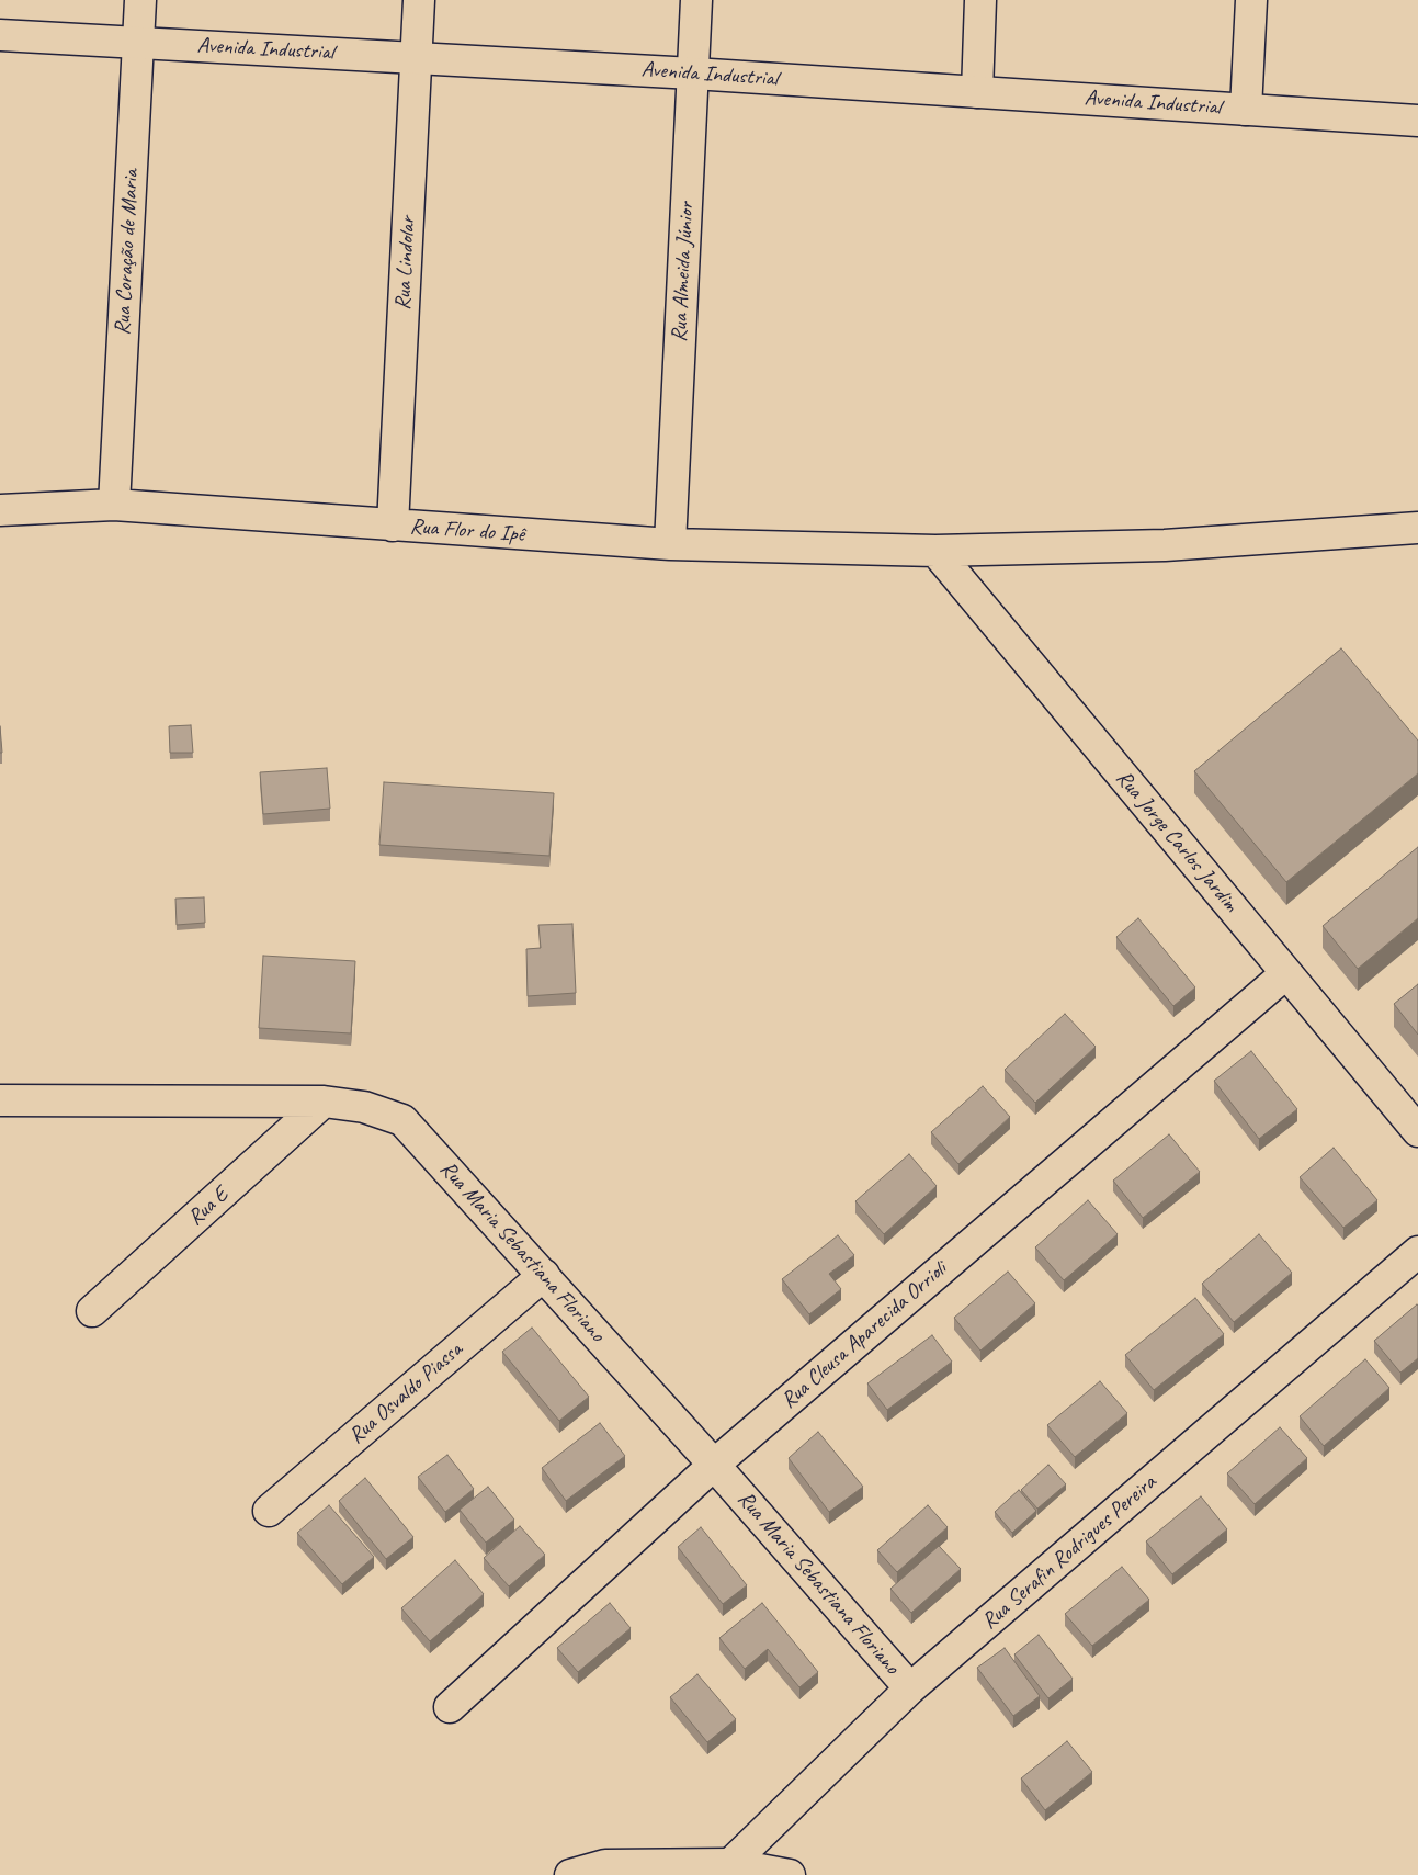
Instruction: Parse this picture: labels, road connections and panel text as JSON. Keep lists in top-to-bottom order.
{
  "streets": {
    "street": [
      "Avenida Industrial",
      "Rua Coração de Maria",
      "Rua Lindolar",
      "Rua Almeida Júnior",
      "Rua Flor do Ipê",
      "Rua Jorge Carlos Jardim",
      "Rua E",
      "Rua Maria Sebastiana Floriano",
      "Rua Cleusa Aparecida Orrioli",
      "Rua Osvaldo Piassa",
      "Rua Serafin Rodrigues Pereira"
    ]
  },
  "crossings": [
    ["Avenida Industrial", "Rua Coração de Maria"],
    ["Avenida Industrial", "Rua Lindolar"],
    ["Avenida Industrial", "Rua Almeida Júnior"],
    ["Rua Coração de Maria", "Rua Flor do Ipê"],
    ["Rua Lindolar", "Rua Flor do Ipê"],
    ["Rua Almeida Júnior", "Rua Flor do Ipê"],
    ["Rua Flor do Ipê", "Rua Jorge Carlos Jardim"],
    ["Rua Jorge Carlos Jardim", "Rua Cleusa Aparecida Orrioli"],
    ["Rua E", "Rua Maria Sebastiana Floriano"],
    ["Rua Maria Sebastiana Floriano", "Rua Cleusa Aparecida Orrioli"],
    ["Rua Maria Sebastiana Floriano", "Rua Osvaldo Piassa"],
    ["Rua Maria Sebastiana Floriano", "Rua Serafin Rodrigues Pereira"]
  ]
}
